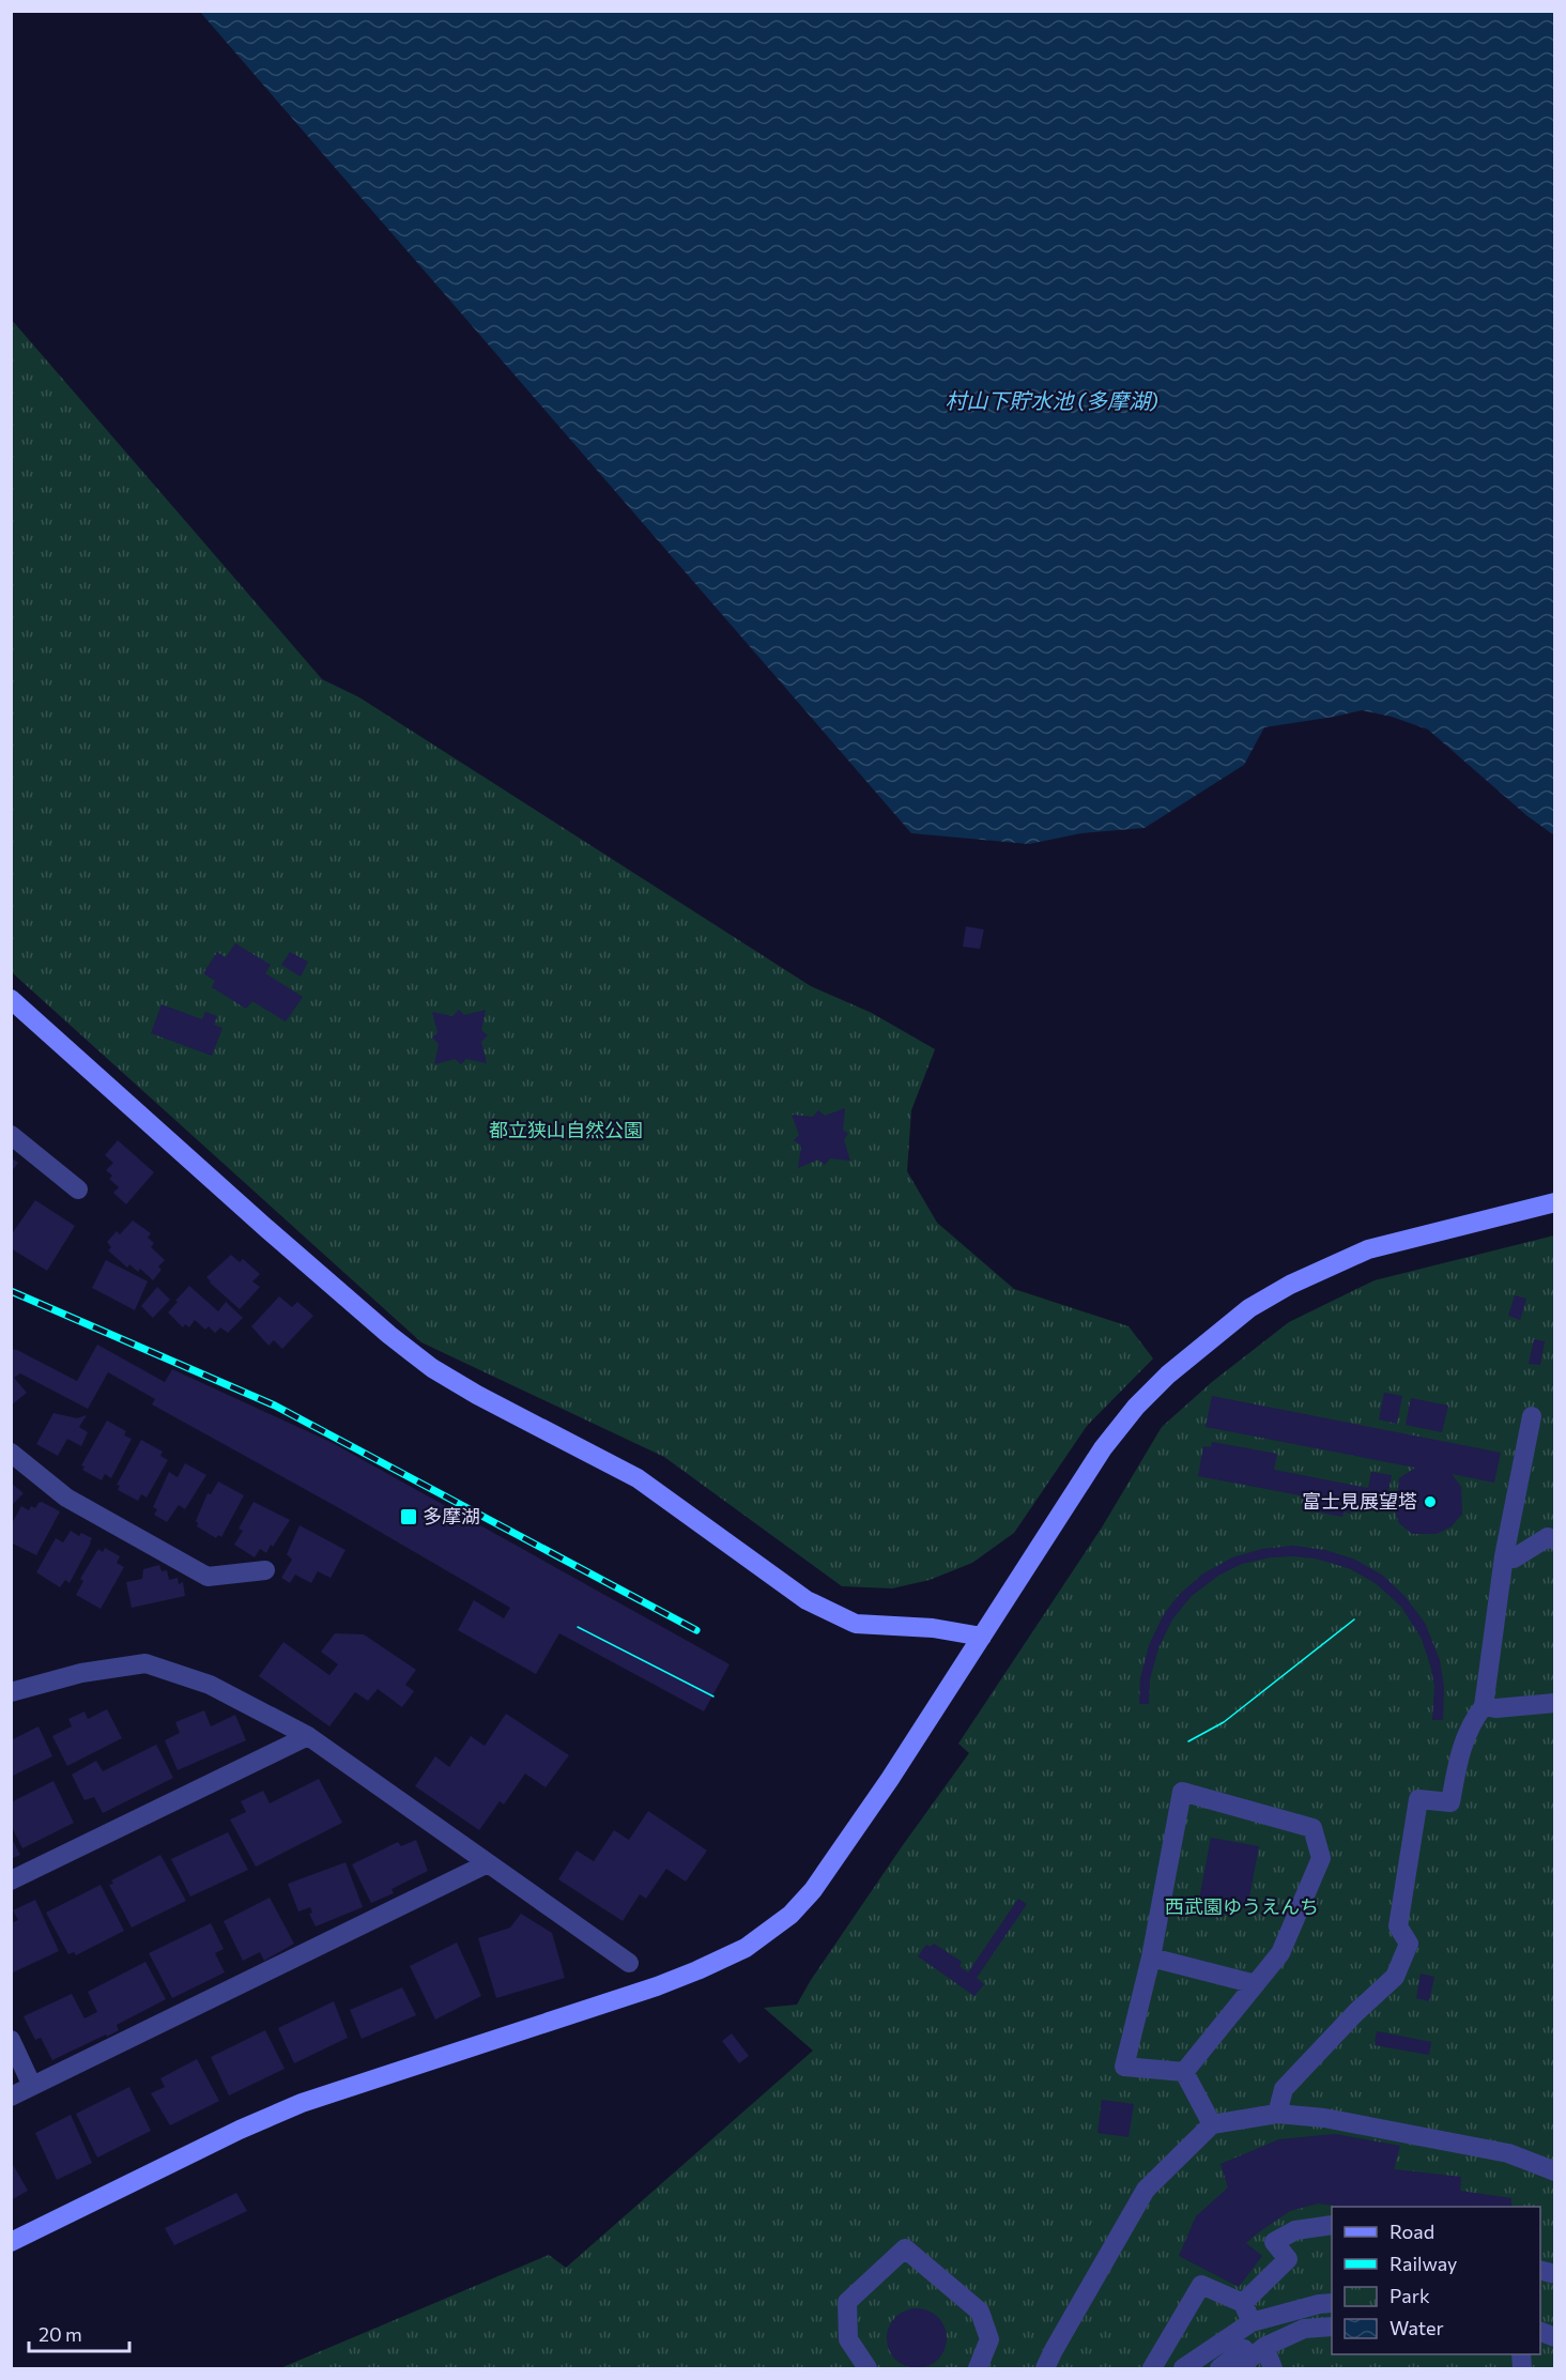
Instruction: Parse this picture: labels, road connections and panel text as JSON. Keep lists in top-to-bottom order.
{
  "water": ["村山下貯水池 (多摩湖)"],
  "parks": ["都立狭山自然公園", "西武園ゆうえんち"],
  "places": {
    "other": ["富士見展望塔"],
    "transit": ["多摩湖"]
  },
  "legend": [
    "Road",
    "Railway",
    "Park",
    "Water"
  ],
  "scale_bar": "20 m"
}
